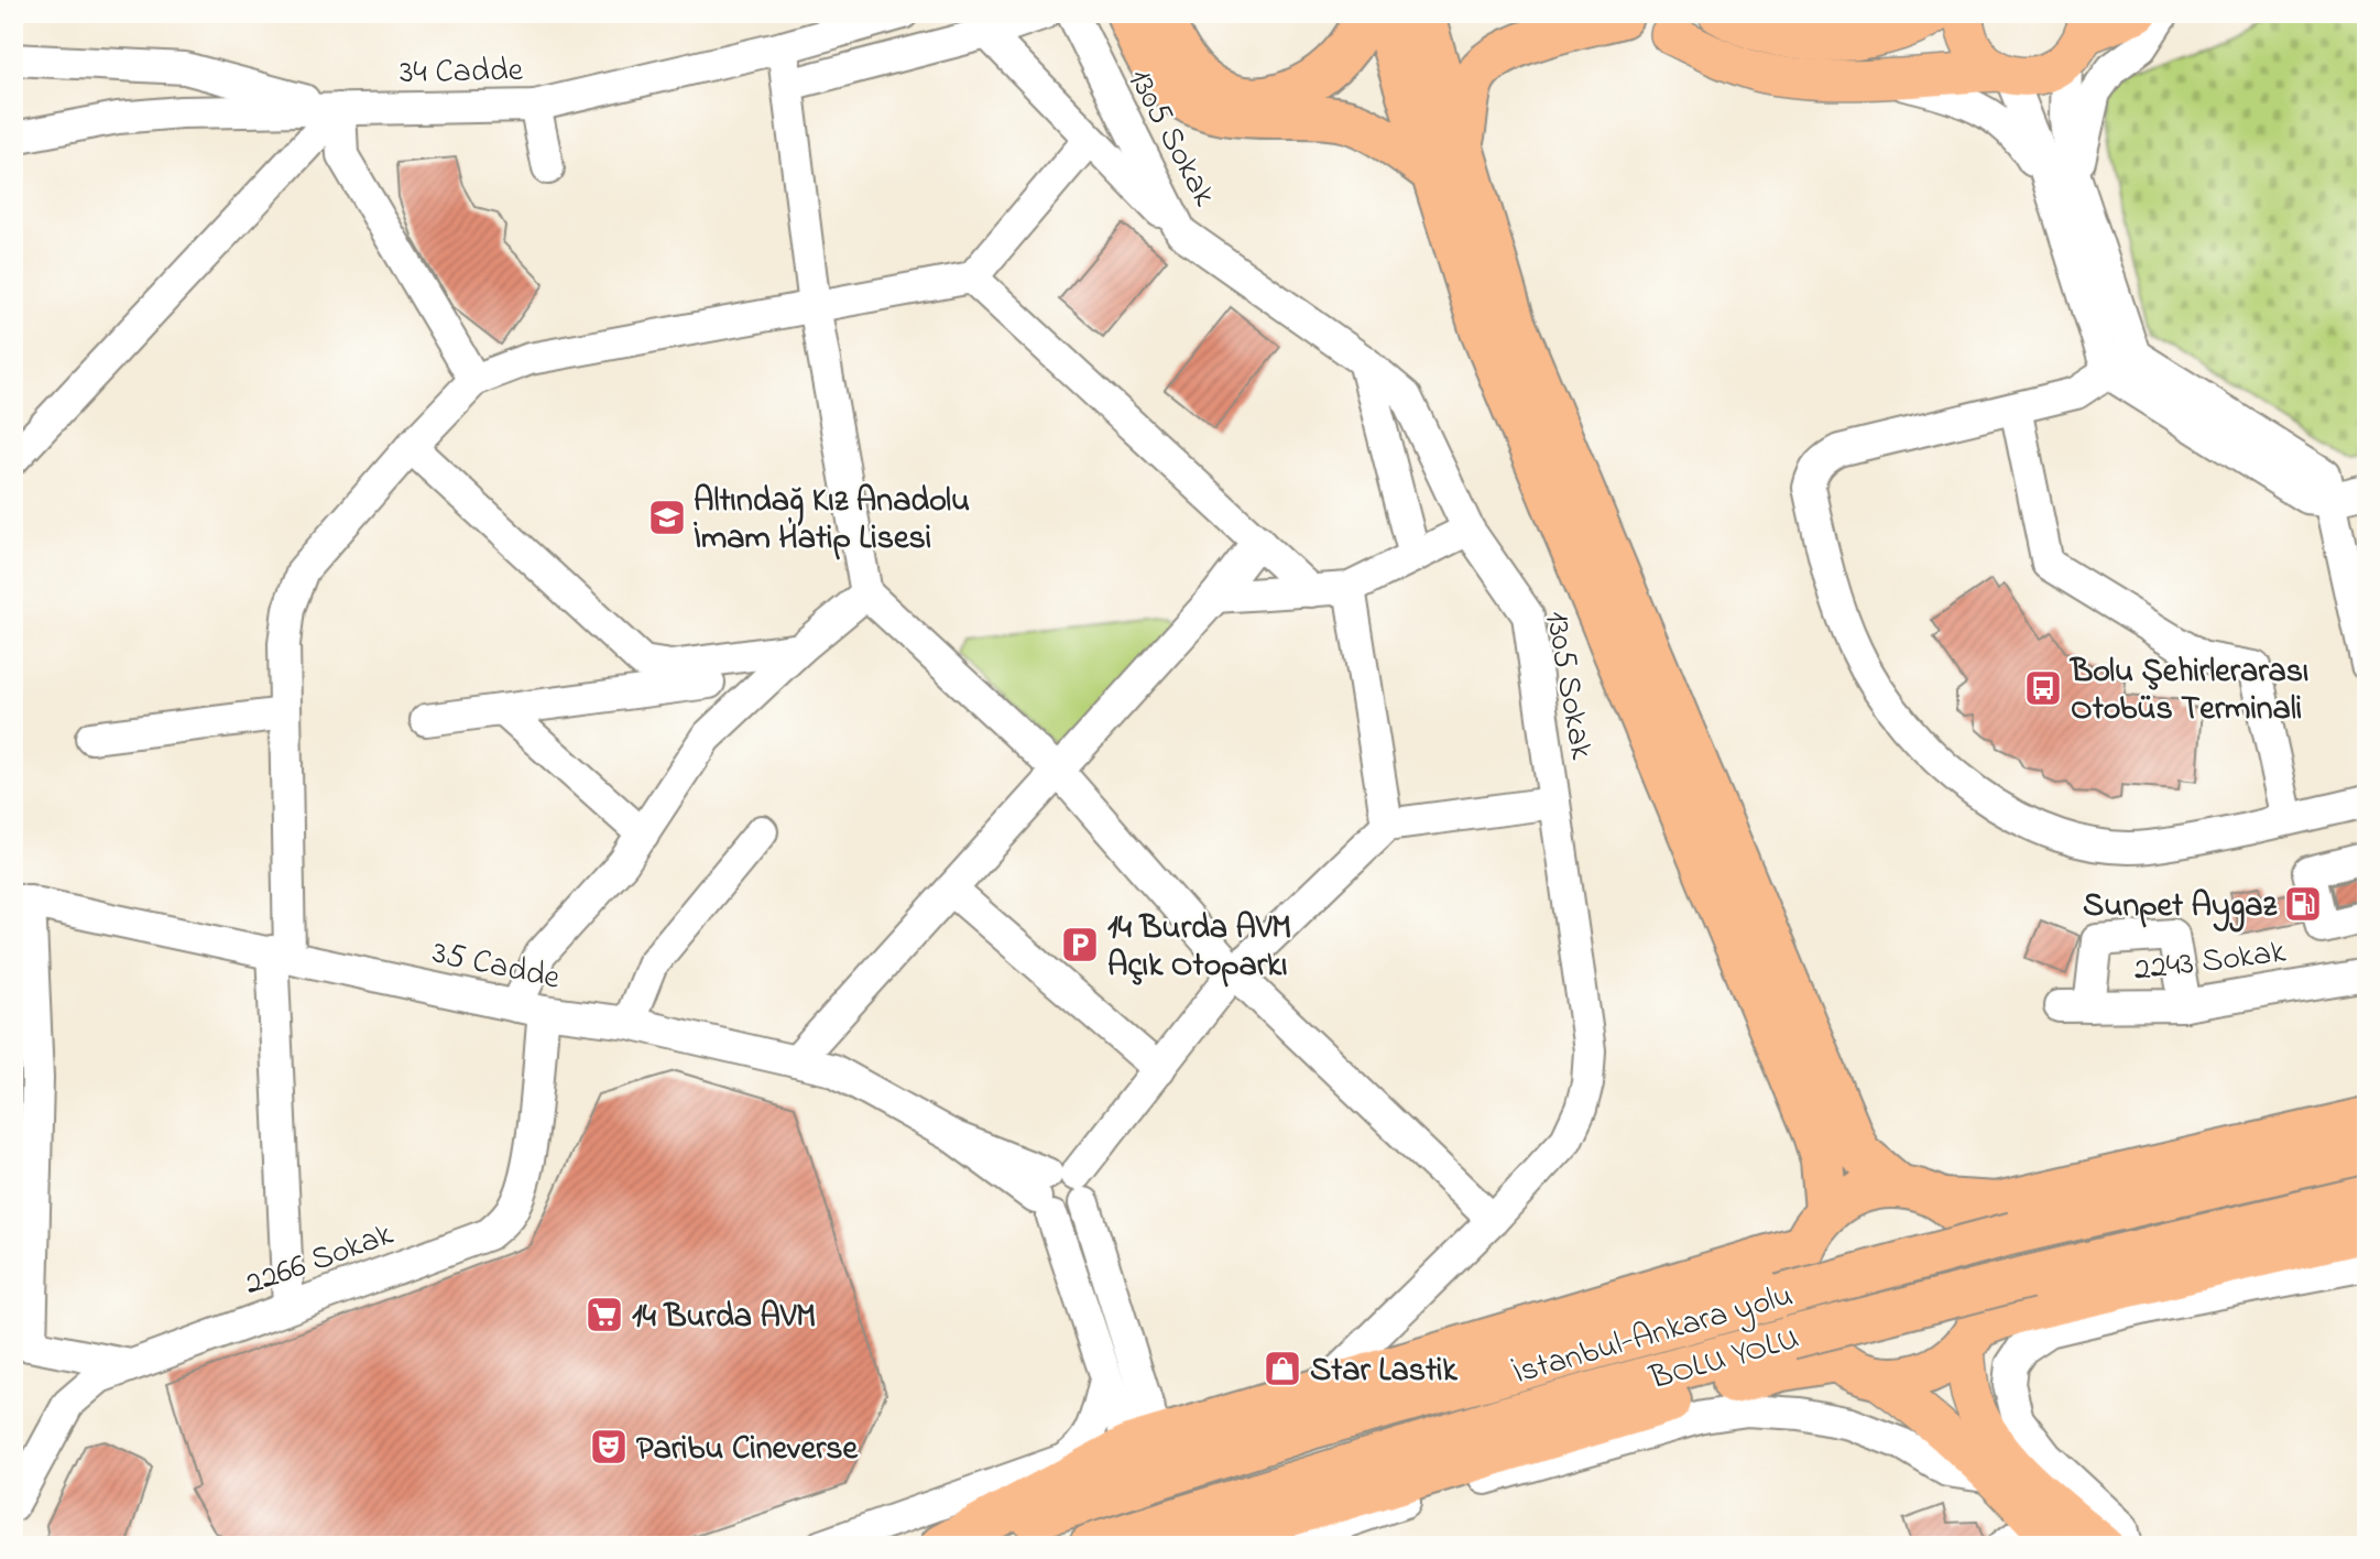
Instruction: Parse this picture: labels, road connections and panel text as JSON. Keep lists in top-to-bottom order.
{
  "streets": {
    "highway": ["İstanbul-Ankara yolu", "BOLU YOLU"],
    "street": [
      "34 Cadde",
      "1305 Sokak",
      "2243 Sokak",
      "35 Cadde",
      "2266 Sokak"
    ]
  },
  "crossings": [
    ["35 Cadde", "2266 Sokak"]
  ],
  "places": {
    "school or university": ["Altındağ Kız Anadolu İmam Hatip Lisesi"],
    "bus stop": ["Bolu Şehirlerarası Otobüs Terminali"],
    "fuel station": ["Sunpet Aygaz"],
    "parking": ["14 Burda AVM Açık Otoparkı"],
    "supermarket": ["14 Burda AVM"],
    "shop": ["Star Lastik"],
    "theatre": ["Paribu Cineverse"]
  }
}
